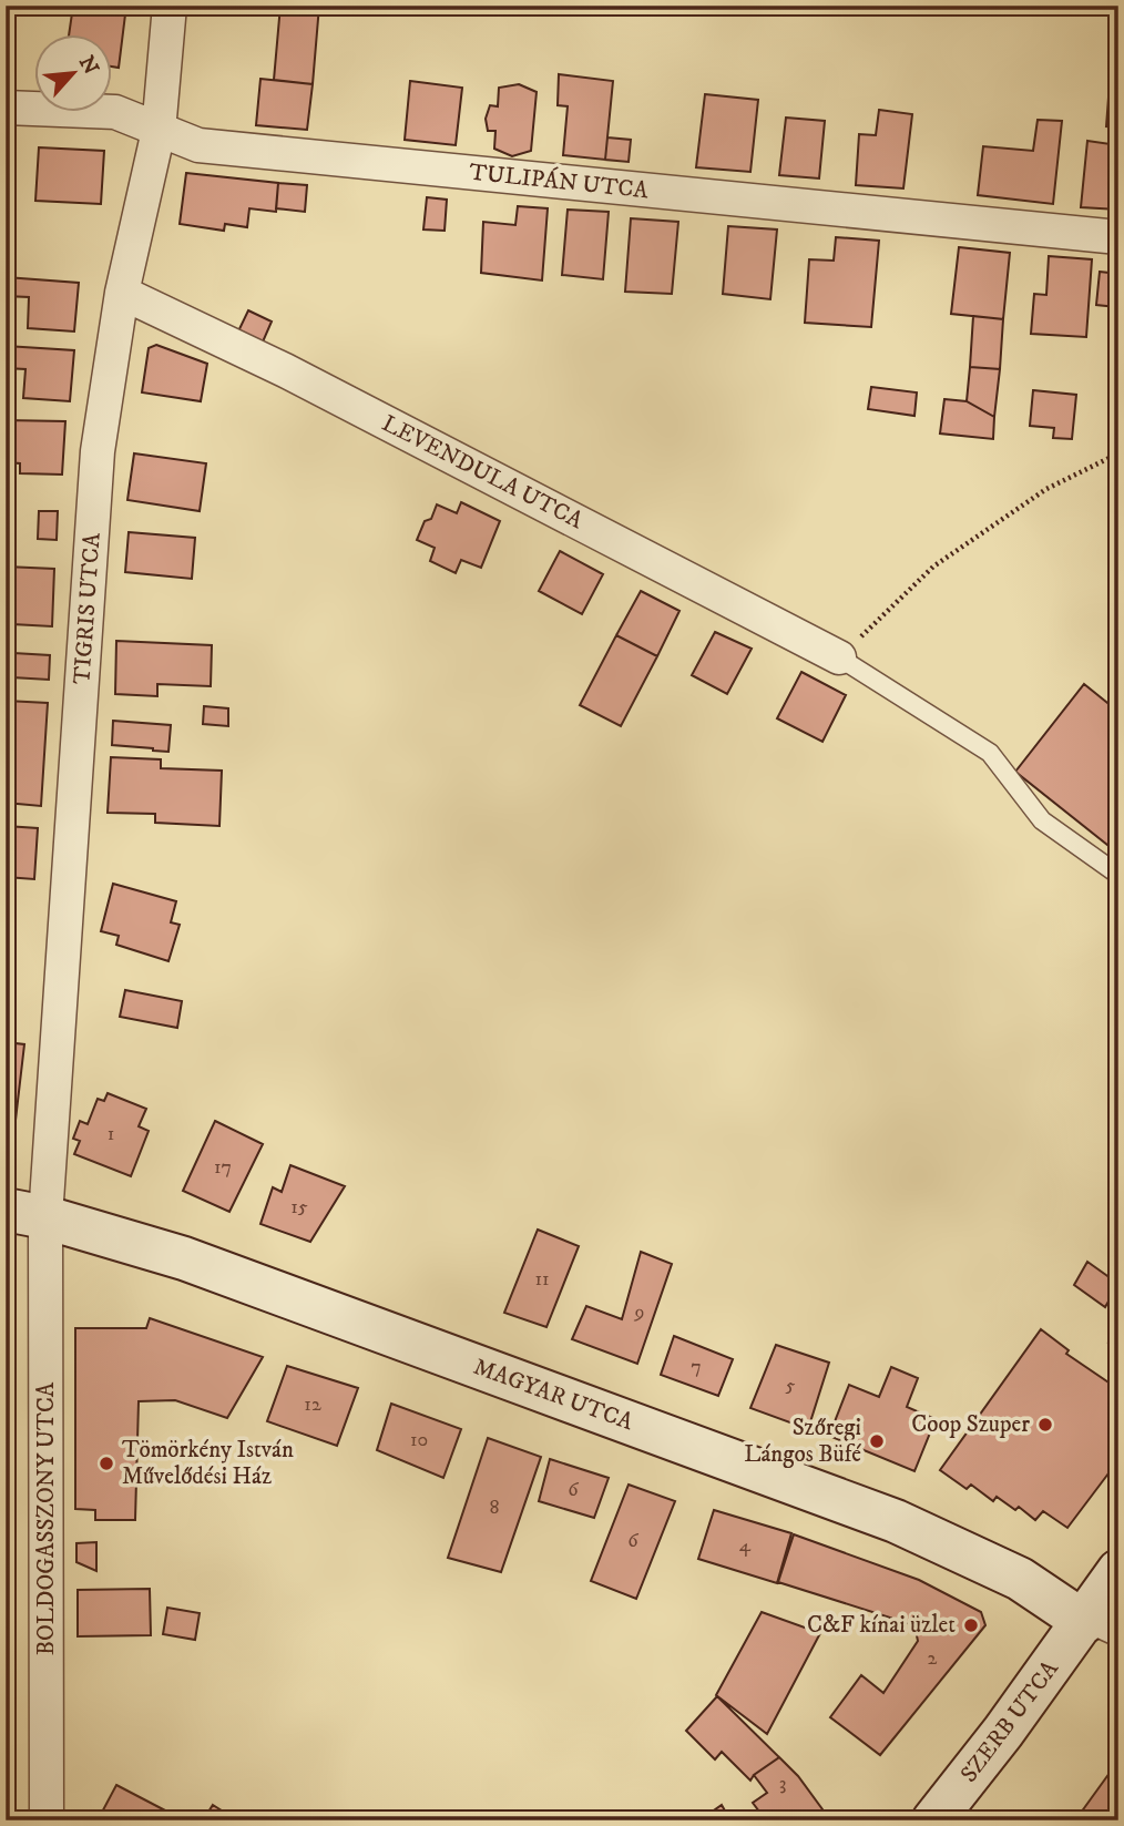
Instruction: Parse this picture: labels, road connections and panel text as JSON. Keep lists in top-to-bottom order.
{
  "streets": {
    "street": [
      "TULIPÁN UTCA",
      "LEVENDULA UTCA",
      "TIGRIS UTCA",
      "MAGYAR UTCA",
      "BOLDOGASSZONY UTCA",
      "SZERB UTCA"
    ]
  },
  "crossings": [
    ["TULIPÁN UTCA", "TIGRIS UTCA"],
    ["LEVENDULA UTCA", "TIGRIS UTCA"],
    ["TIGRIS UTCA", "MAGYAR UTCA"],
    ["TIGRIS UTCA", "BOLDOGASSZONY UTCA"],
    ["MAGYAR UTCA", "BOLDOGASSZONY UTCA"],
    ["MAGYAR UTCA", "SZERB UTCA"]
  ],
  "places": [
    "Coop Szuper",
    "Szőregi Lángos Büfé",
    "Tömörkény István Művelődési Ház",
    "C&F kínai üzlet"
  ],
  "house_numbers": [
    "1",
    "17",
    "15",
    "11",
    "9",
    "7",
    "5",
    "12",
    "10",
    "6",
    "8",
    "6",
    "4",
    "2",
    "3"
  ],
  "north": "top right"
}
